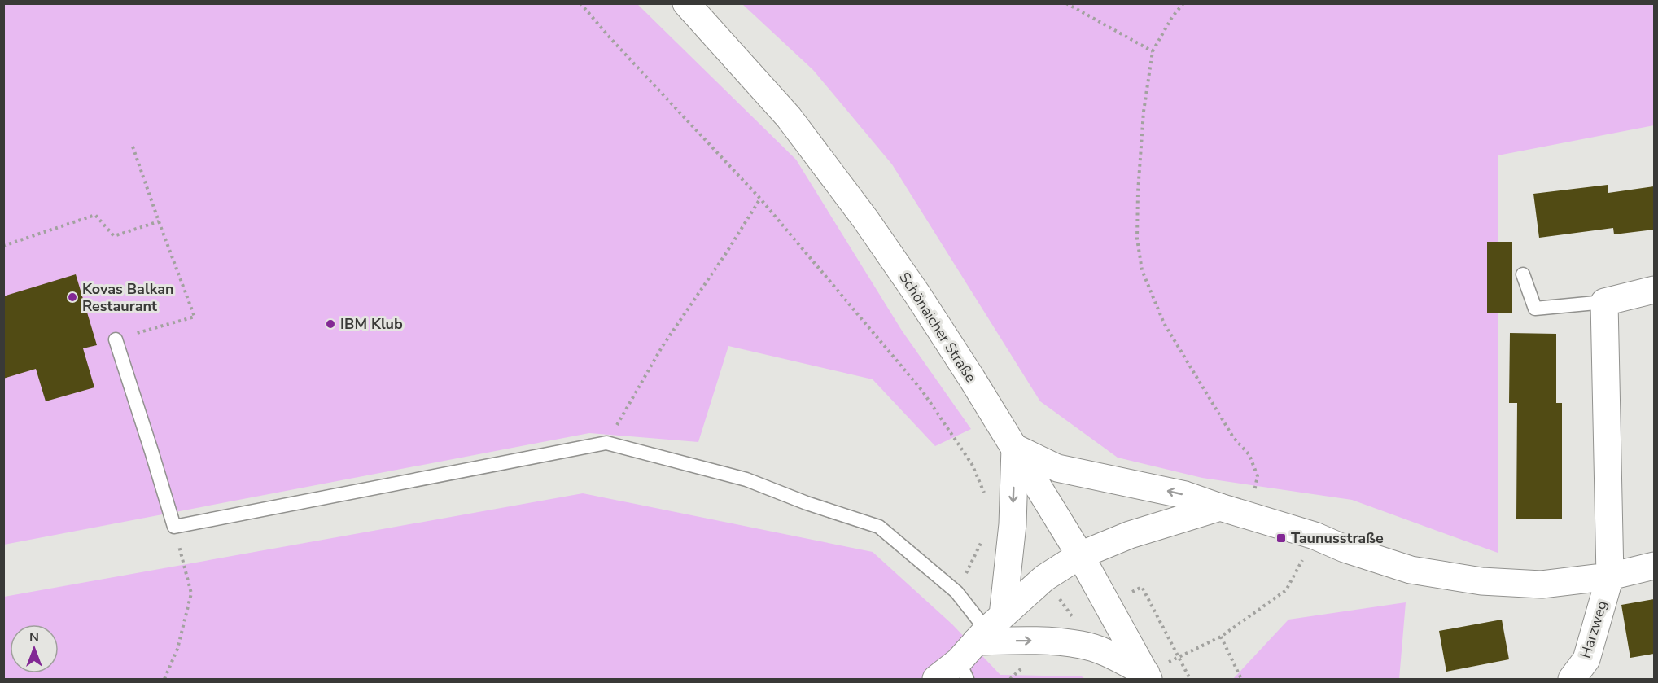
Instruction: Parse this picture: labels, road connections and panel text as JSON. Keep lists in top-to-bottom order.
{
  "streets": {
    "street": ["Schönaicher Straße", "Harzweg"]
  },
  "places": {
    "other": ["Kovas Balkan Restaurant", "IBM Klub"],
    "transit": ["Taunusstraße"]
  },
  "north": "top"
}
